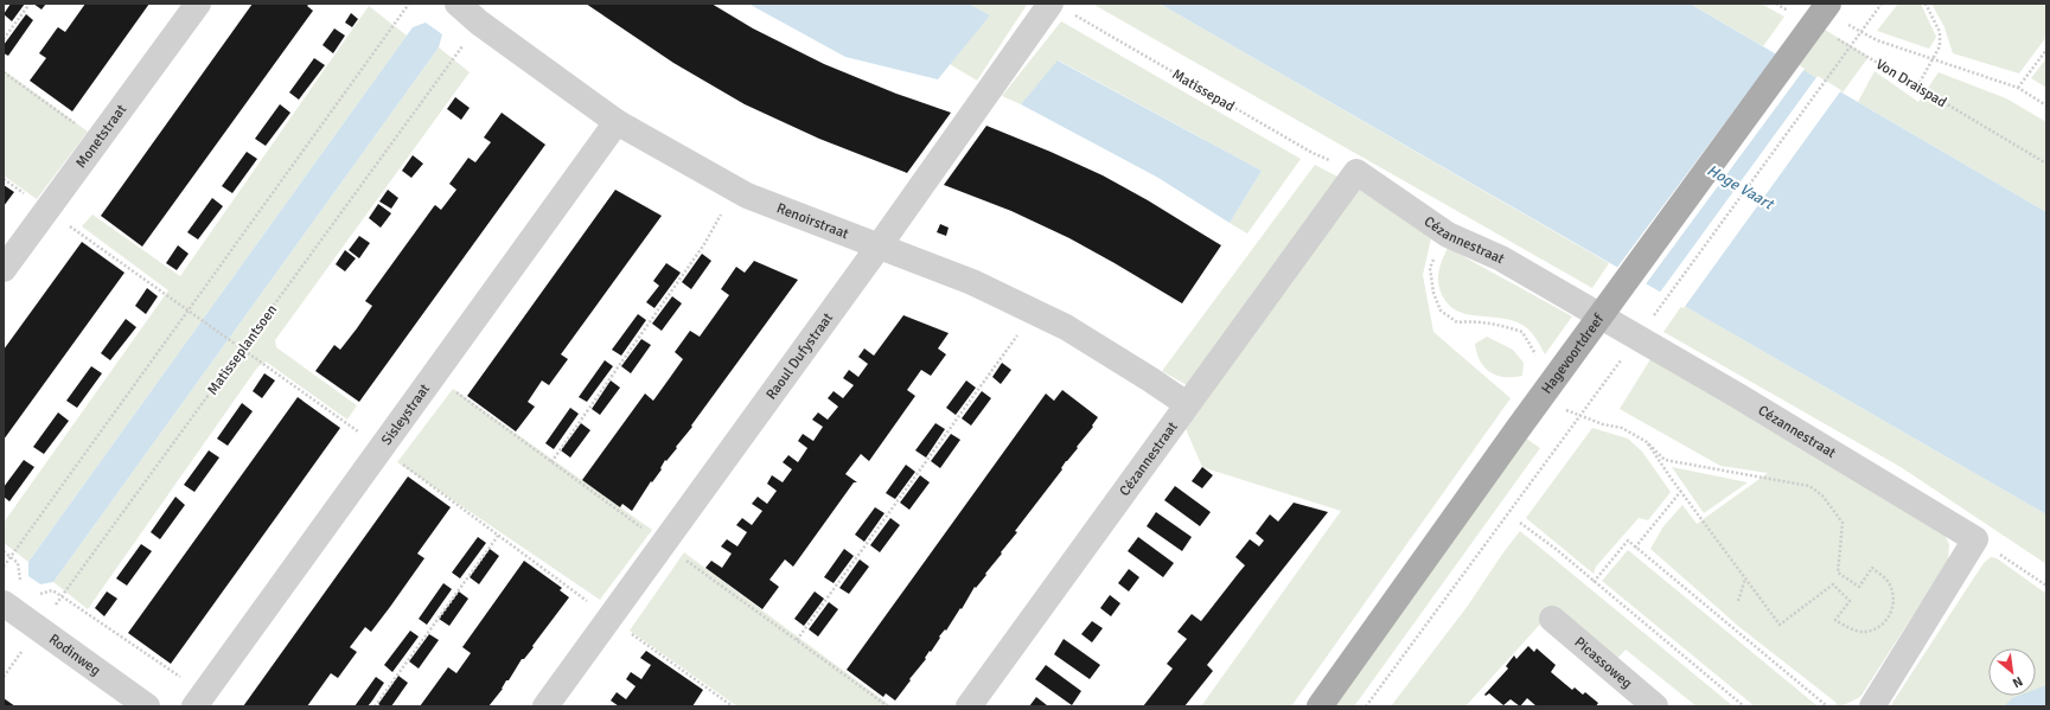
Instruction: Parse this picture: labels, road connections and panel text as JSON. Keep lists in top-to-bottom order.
{
  "streets": {
    "main road": ["Hagevoortdreef"],
    "street": [
      "Monetstraat",
      "Renoirstraat",
      "Cézannestraat",
      "Raoul Dufystraat",
      "Sisleystraat",
      "Rodinweg",
      "Picassoweg"
    ],
    "path": ["Von Draispad", "Matissepad", "Matisseplantsoen"]
  },
  "crossings": [
    ["Von Draispad", "Hagevoortdreef"],
    ["Matissepad", "Cézannestraat"],
    ["Matissepad", "Raoul Dufystraat"],
    ["Renoirstraat", "Cézannestraat"],
    ["Renoirstraat", "Matisseplantsoen"],
    ["Renoirstraat", "Raoul Dufystraat"],
    ["Renoirstraat", "Sisleystraat"],
    ["Matisseplantsoen", "Rodinweg"]
  ],
  "water": ["Hoge Vaart"],
  "north": "bottom right"
}
